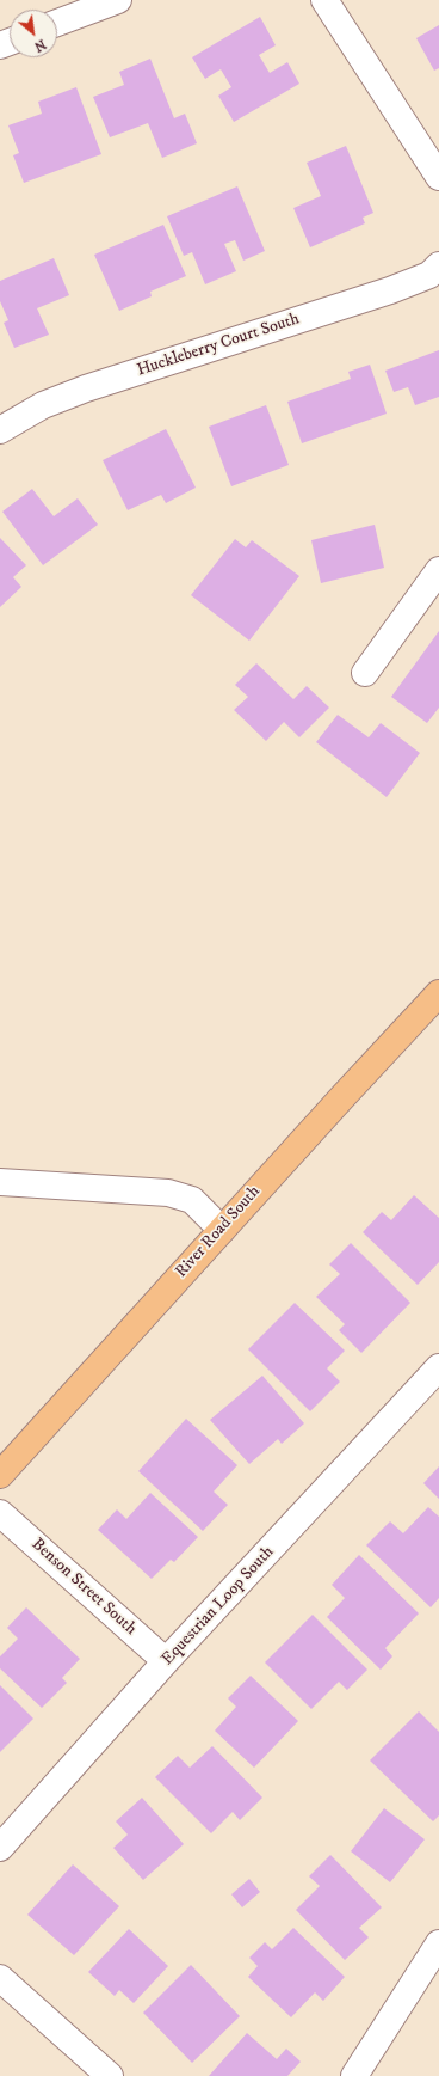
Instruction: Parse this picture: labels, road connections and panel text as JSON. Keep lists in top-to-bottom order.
{
  "streets": {
    "main road": ["River Road South"],
    "street": ["Huckleberry Court South", "Benson Street South", "Equestrian Loop South"]
  },
  "crossings": [
    ["Benson Street South", "Equestrian Loop South"]
  ],
  "north": "bottom right"
}
